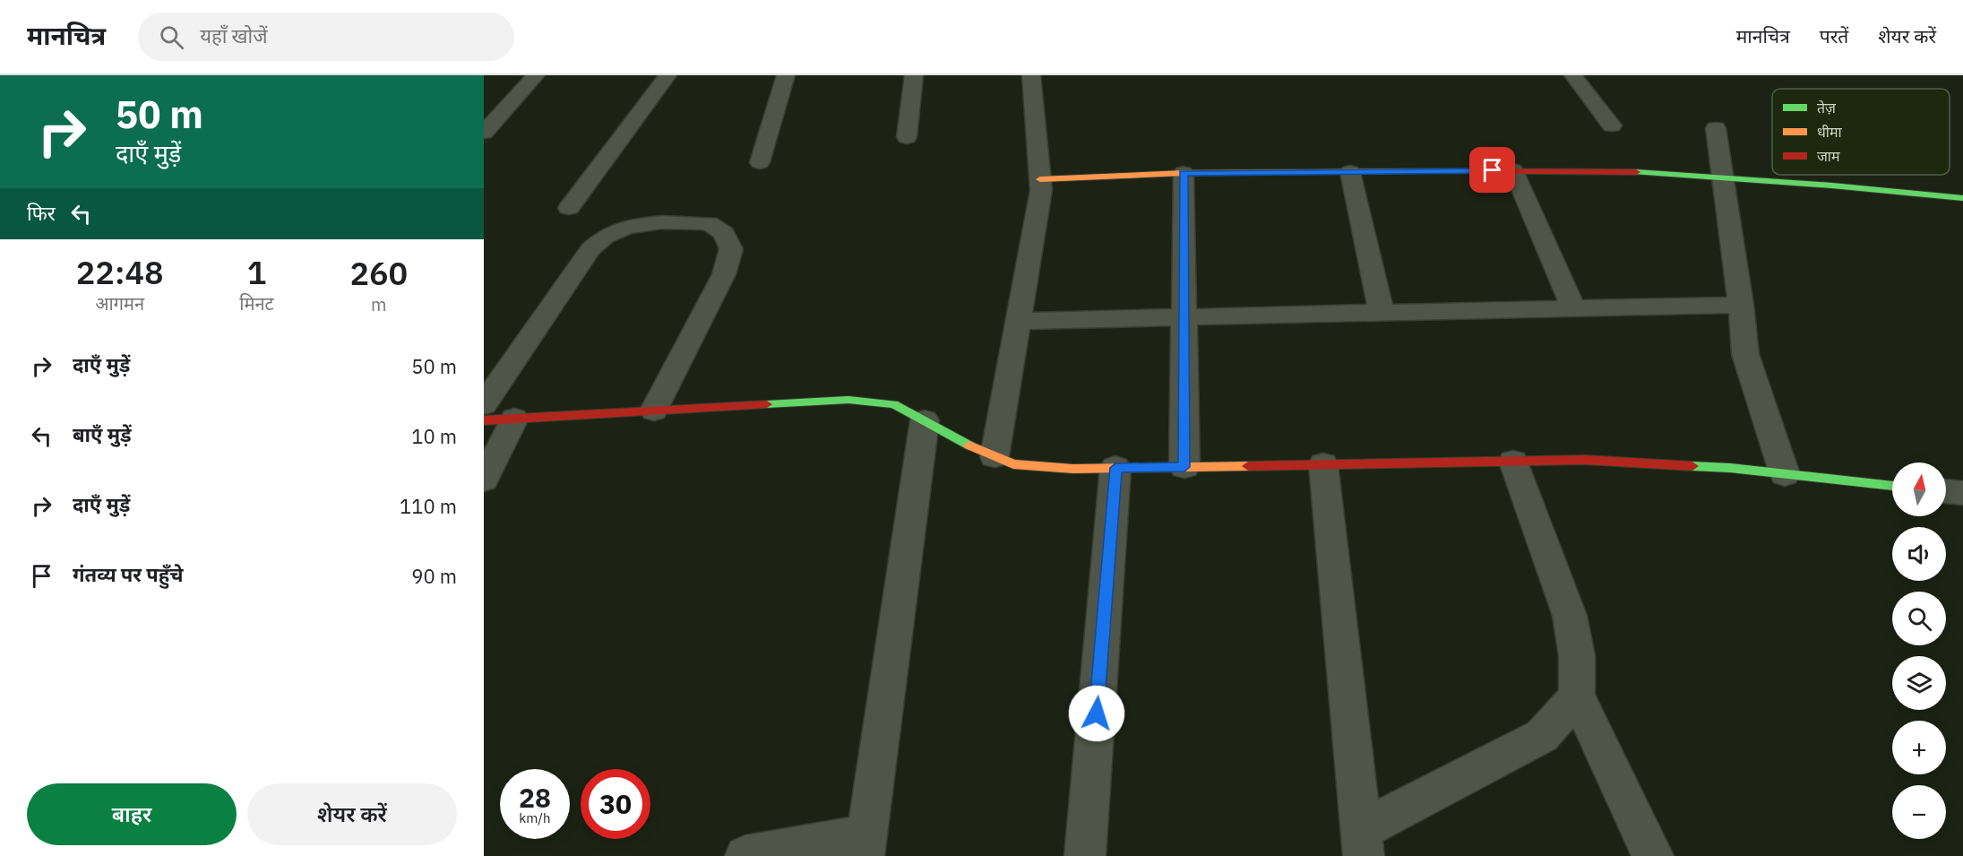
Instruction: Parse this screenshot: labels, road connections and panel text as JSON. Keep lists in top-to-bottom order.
{
  "legend": ["तेज़", "धीमा", "जाम"],
  "north": "top",
  "page": {
    "header": "मानचित्र",
    "search": "यहाँ खोजें",
    "nav": ["मानचित्र", "परतें", "शेयर करें"],
    "turn": ["50 m", "दाएँ मुड़ें"],
    "then": "फिर",
    "eta": [
      "22:48",
      "आगमन",
      "1",
      "मिनट",
      "260",
      "m"
    ],
    "list": [
      {
        "name": "दाएँ मुड़ें",
        "value": "50 m"
      },
      {
        "name": "बाएँ मुड़ें",
        "value": "10 m"
      },
      {
        "name": "दाएँ मुड़ें",
        "value": "110 m"
      },
      {
        "name": "गंतव्य पर पहुँचे",
        "value": "90 m"
      }
    ],
    "map_buttons": ["+", "−"],
    "speed": "28 km/h",
    "limit": "30",
    "buttons": ["बाहर", "शेयर करें"]
  }
}
